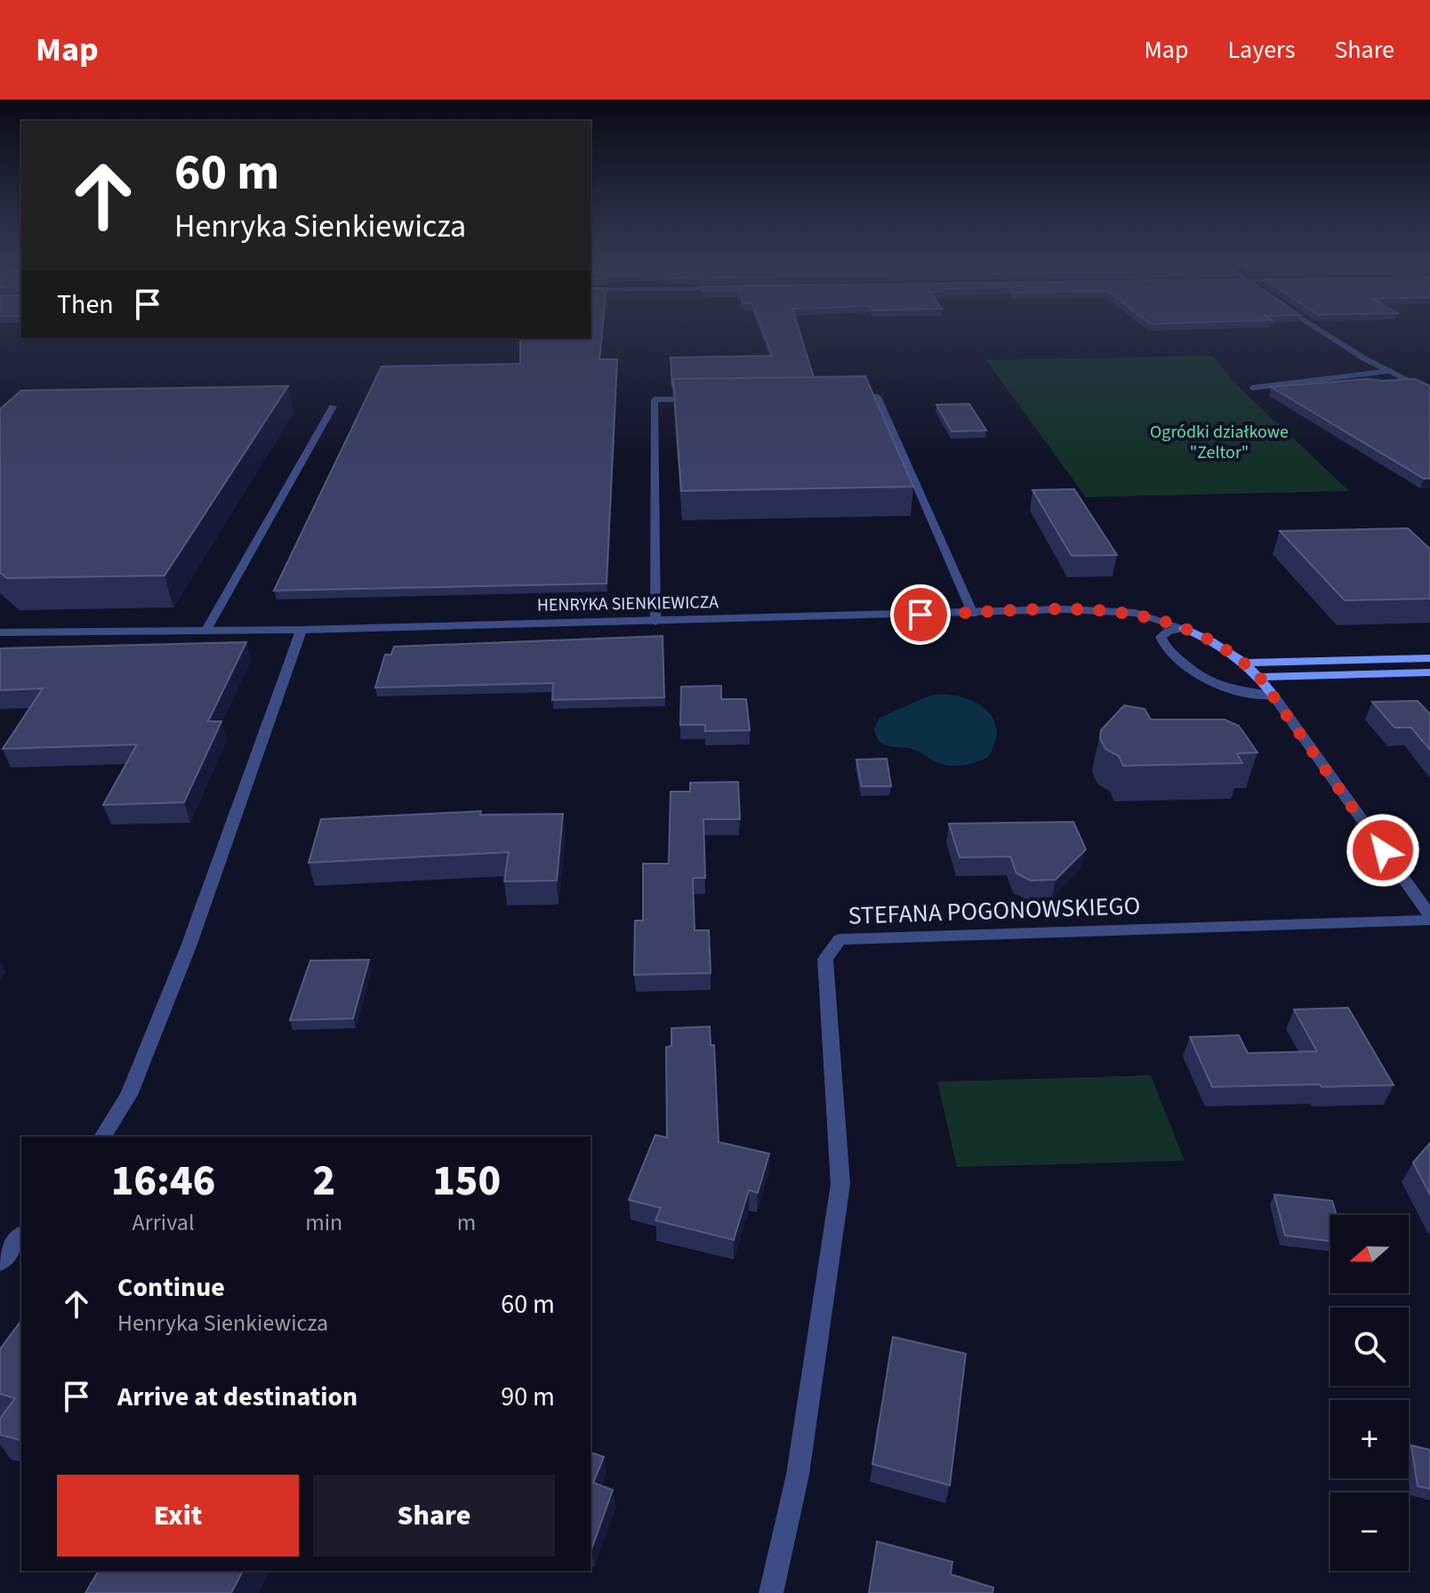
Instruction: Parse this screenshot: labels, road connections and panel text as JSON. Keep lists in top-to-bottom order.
{
  "streets": {
    "street": ["HENRYKA SIENKIEWICZA", "STEFANA POGONOWSKIEGO"]
  },
  "parks": ["Ogródki działkowe \"Zeltor\""],
  "north": "left",
  "page": {
    "header": "Map",
    "nav": ["Map", "Layers", "Share"],
    "turn": ["60 m", "Henryka Sienkiewicza"],
    "then": "Then",
    "eta": [
      "16:46",
      "Arrival",
      "2",
      "min",
      "150",
      "m"
    ],
    "map_buttons": ["+", "−"],
    "list": [
      {
        "name": "Continue",
        "note": "Henryka Sienkiewicza",
        "value": "60 m"
      },
      {
        "name": "Arrive at destination",
        "value": "90 m"
      }
    ],
    "buttons": ["Exit", "Share"]
  }
}
